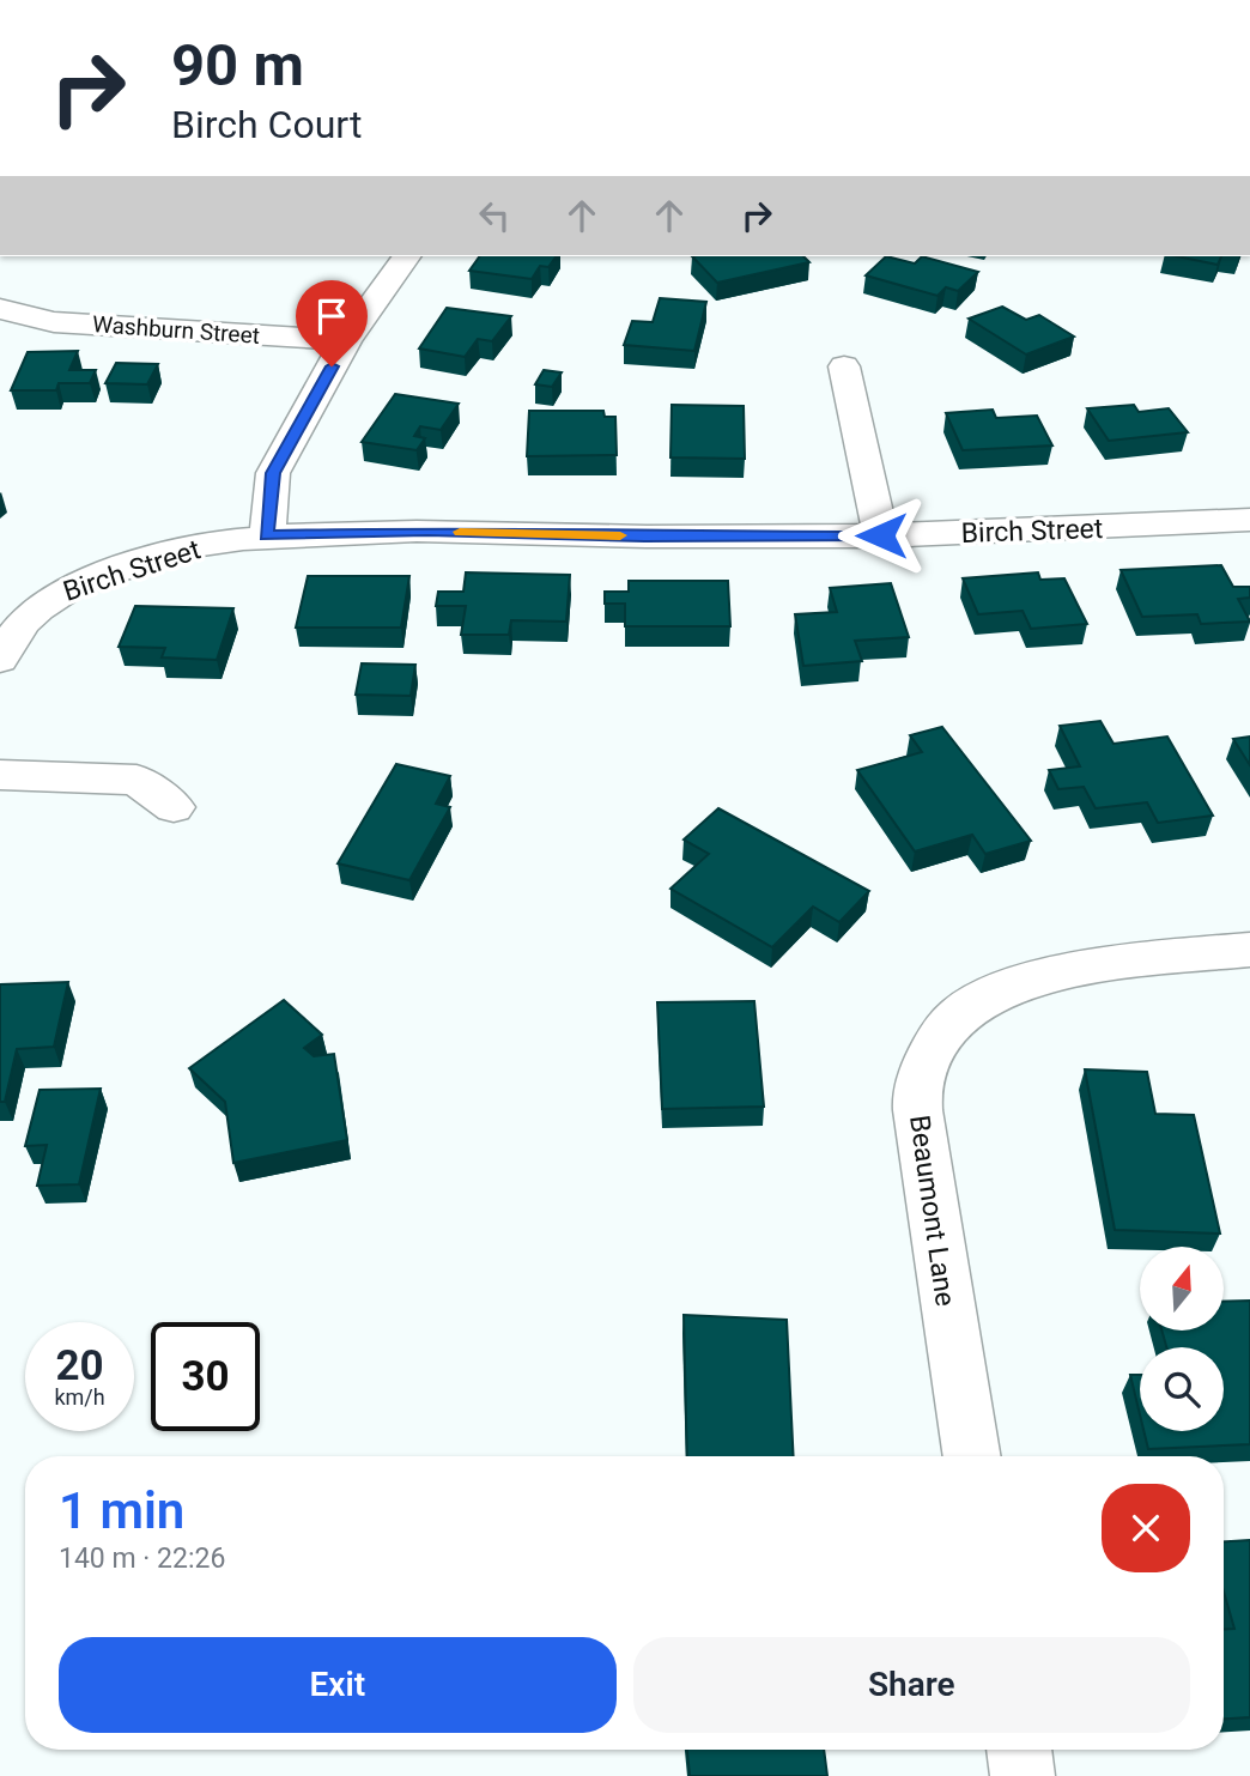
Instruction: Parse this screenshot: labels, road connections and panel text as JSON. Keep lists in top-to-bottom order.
{
  "streets": {
    "street": ["Washburn Street", "Birch Street", "Beaumont Lane"]
  },
  "north": "top",
  "page": {
    "turn": ["90 m", "Birch Court"],
    "speed": "20 km/h",
    "limit": "30",
    "heading": ["1 min", "140 m · 22:26"],
    "buttons": ["Exit", "Share"]
  }
}
